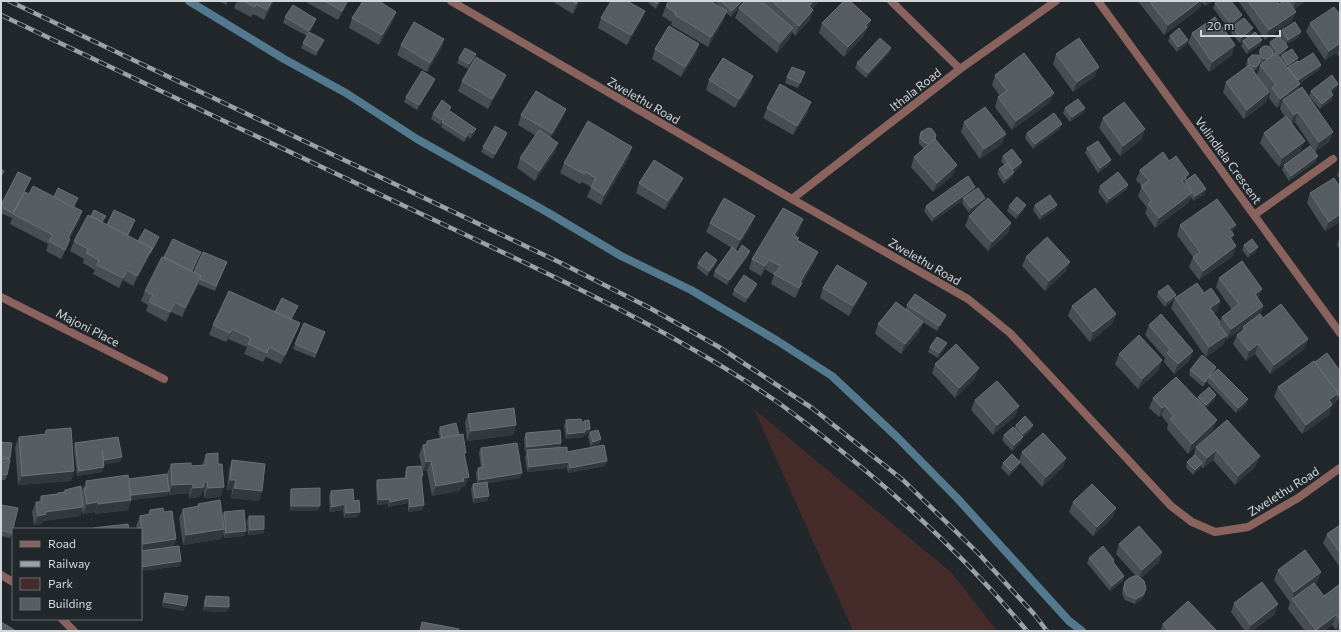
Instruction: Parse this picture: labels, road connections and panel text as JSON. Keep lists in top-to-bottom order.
{
  "streets": {
    "street": [
      "Ithala Road",
      "Zwelethu Road",
      "Vulindlela Crescent",
      "Majoni Place"
    ]
  },
  "crossings": [
    ["Ithala Road", "Zwelethu Road"]
  ],
  "legend": [
    "Road",
    "Railway",
    "Park",
    "Building"
  ],
  "scale_bar": "20 m"
}
